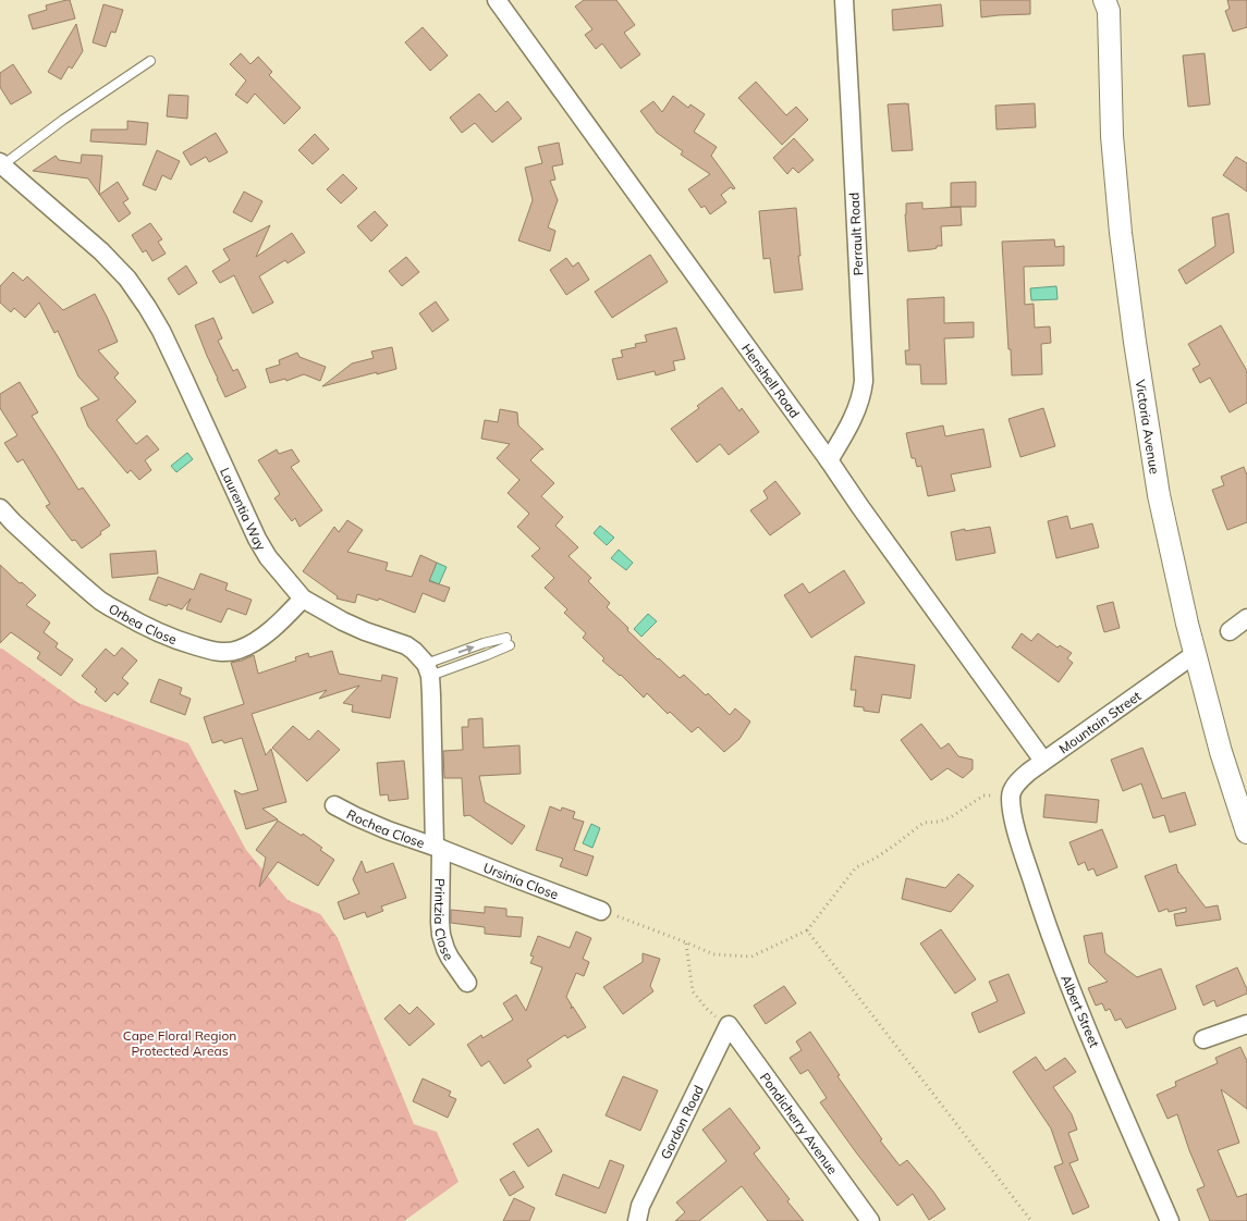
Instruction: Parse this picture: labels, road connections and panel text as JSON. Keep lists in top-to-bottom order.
{
  "streets": {
    "street": [
      "Perrault Road",
      "Henshell Road",
      "Victoria Avenue",
      "Laurentia Way",
      "Orbea Close",
      "Mountain Street",
      "Rochea Close",
      "Ursinia Close",
      "Printzia Close",
      "Albert Street",
      "Gordon Road",
      "Pondicherry Avenue"
    ]
  },
  "crossings": [
    ["Perrault Road", "Henshell Road"],
    ["Henshell Road", "Mountain Street"],
    ["Victoria Avenue", "Mountain Street"],
    ["Laurentia Way", "Orbea Close"],
    ["Mountain Street", "Albert Street"],
    ["Rochea Close", "Ursinia Close"],
    ["Rochea Close", "Printzia Close"],
    ["Ursinia Close", "Printzia Close"],
    ["Gordon Road", "Pondicherry Avenue"]
  ],
  "parks": ["Cape Floral Region Protected Areas"]
}
